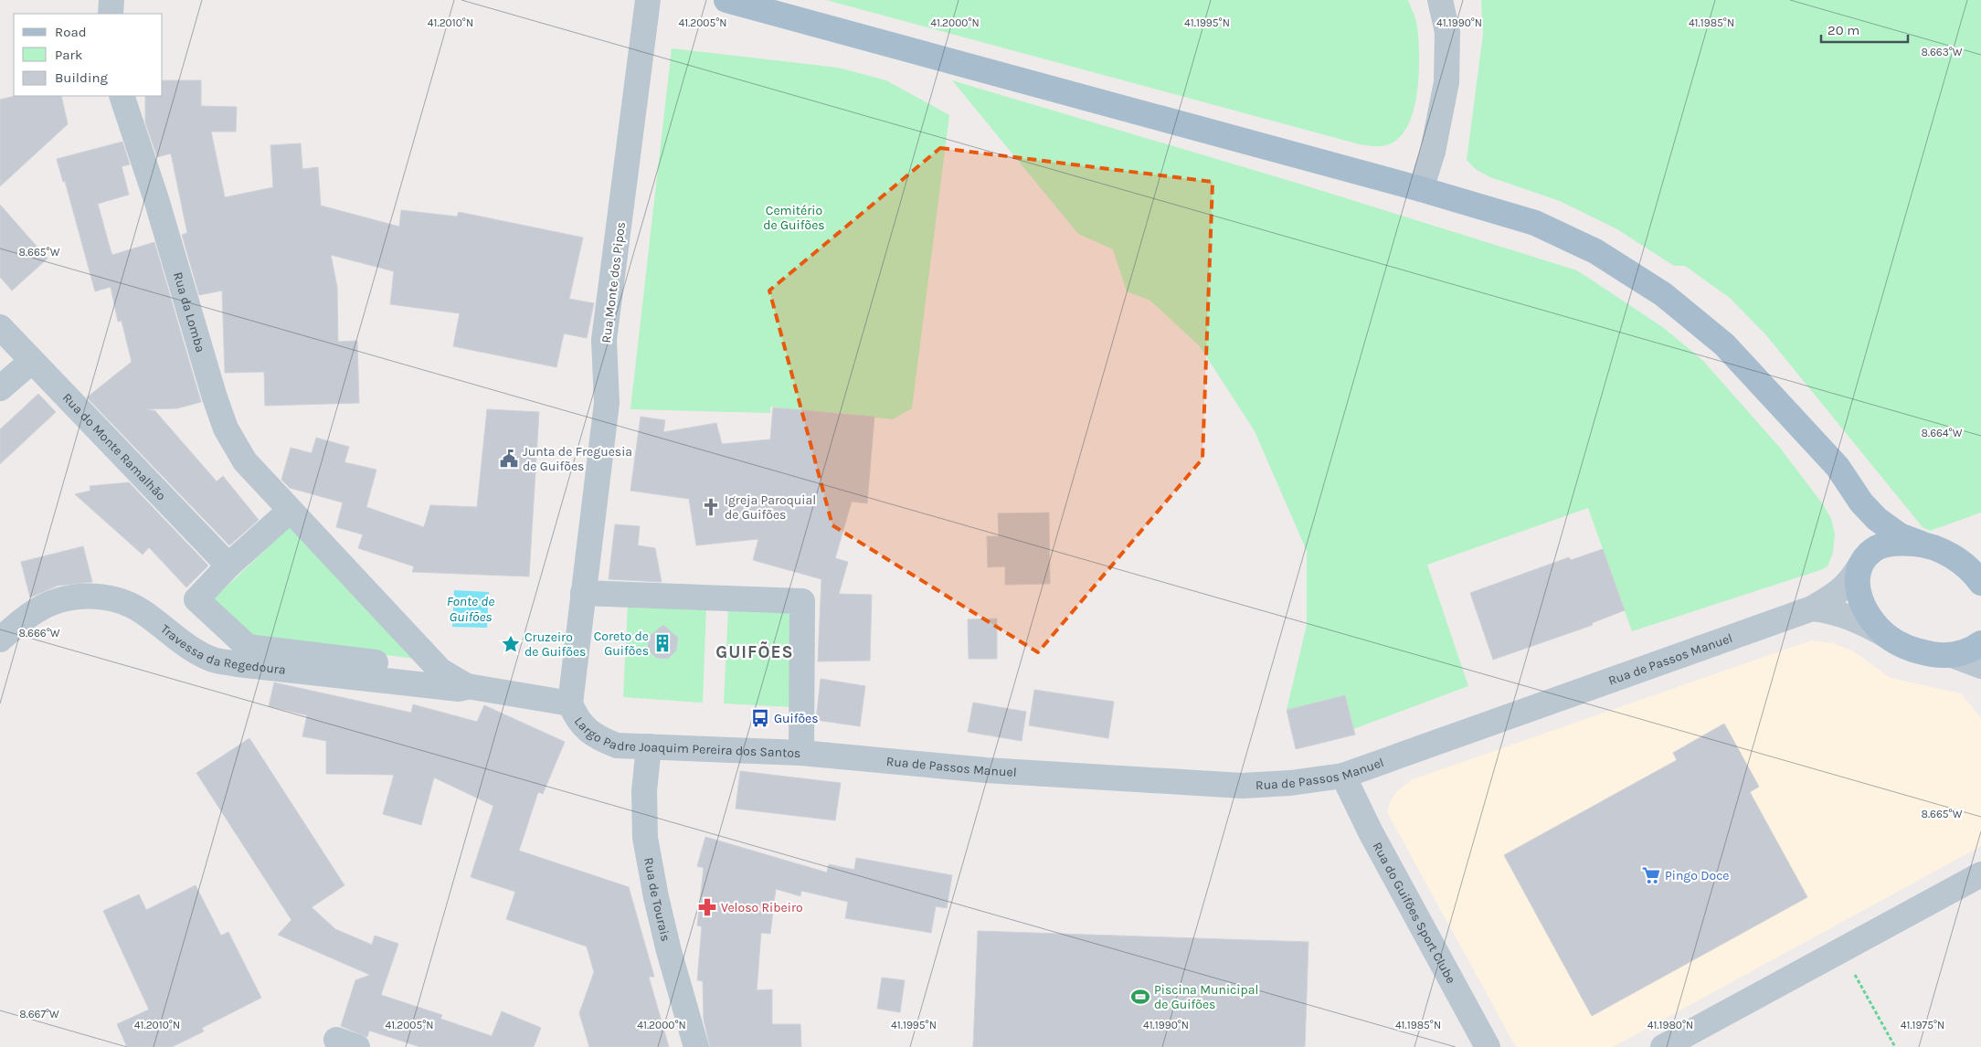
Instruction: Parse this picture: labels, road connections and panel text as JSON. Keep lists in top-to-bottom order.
{
  "streets": {
    "street": [
      "Rua Monte dos Pipos",
      "Rua da Lomba",
      "Rua do Monte Ramalhão",
      "Travessa da Regedoura",
      "Rua de Passos Manuel",
      "Largo Padre Joaquim Pereira dos Santos",
      "Rua de Tourais",
      "Rua do Guifões Sport Clube"
    ]
  },
  "crossings": [
    ["Rua Monte dos Pipos", "Largo Padre Joaquim Pereira dos Santos"],
    ["Rua da Lomba", "Largo Padre Joaquim Pereira dos Santos"],
    ["Rua do Monte Ramalhão", "Largo Padre Joaquim Pereira dos Santos"],
    ["Travessa da Regedoura", "Largo Padre Joaquim Pereira dos Santos"],
    ["Rua de Passos Manuel", "Largo Padre Joaquim Pereira dos Santos"],
    ["Rua de Passos Manuel", "Rua do Guifões Sport Clube"],
    ["Largo Padre Joaquim Pereira dos Santos", "Rua de Tourais"]
  ],
  "districts": ["GUIFÕES"],
  "water": ["Fonte de Guifões"],
  "parks": ["Cemitério de Guifões"],
  "places": {
    "public building": ["Junta de Freguesia de Guifões"],
    "church": ["Igreja Paroquial de Guifões"],
    "building": ["Coreto de Guifões"],
    "place": ["Cruzeiro de Guifões"],
    "bus stop": ["Guifões"],
    "supermarket": ["Pingo Doce"],
    "pharmacy": ["Veloso Ribeiro"],
    "sports": ["Piscina Municipal de Guifões"]
  },
  "legend": ["Road", "Park", "Building"],
  "scale_bar": "20 m",
  "coordinates": [
    "41.2010°N",
    "41.2005°N",
    "41.2000°N",
    "41.1995°N",
    "41.1990°N",
    "41.1985°N",
    "8.663°W",
    "8.665°W",
    "8.664°W",
    "8.666°W",
    "8.667°W",
    "41.1980°N",
    "41.1975°N"
  ]
}
